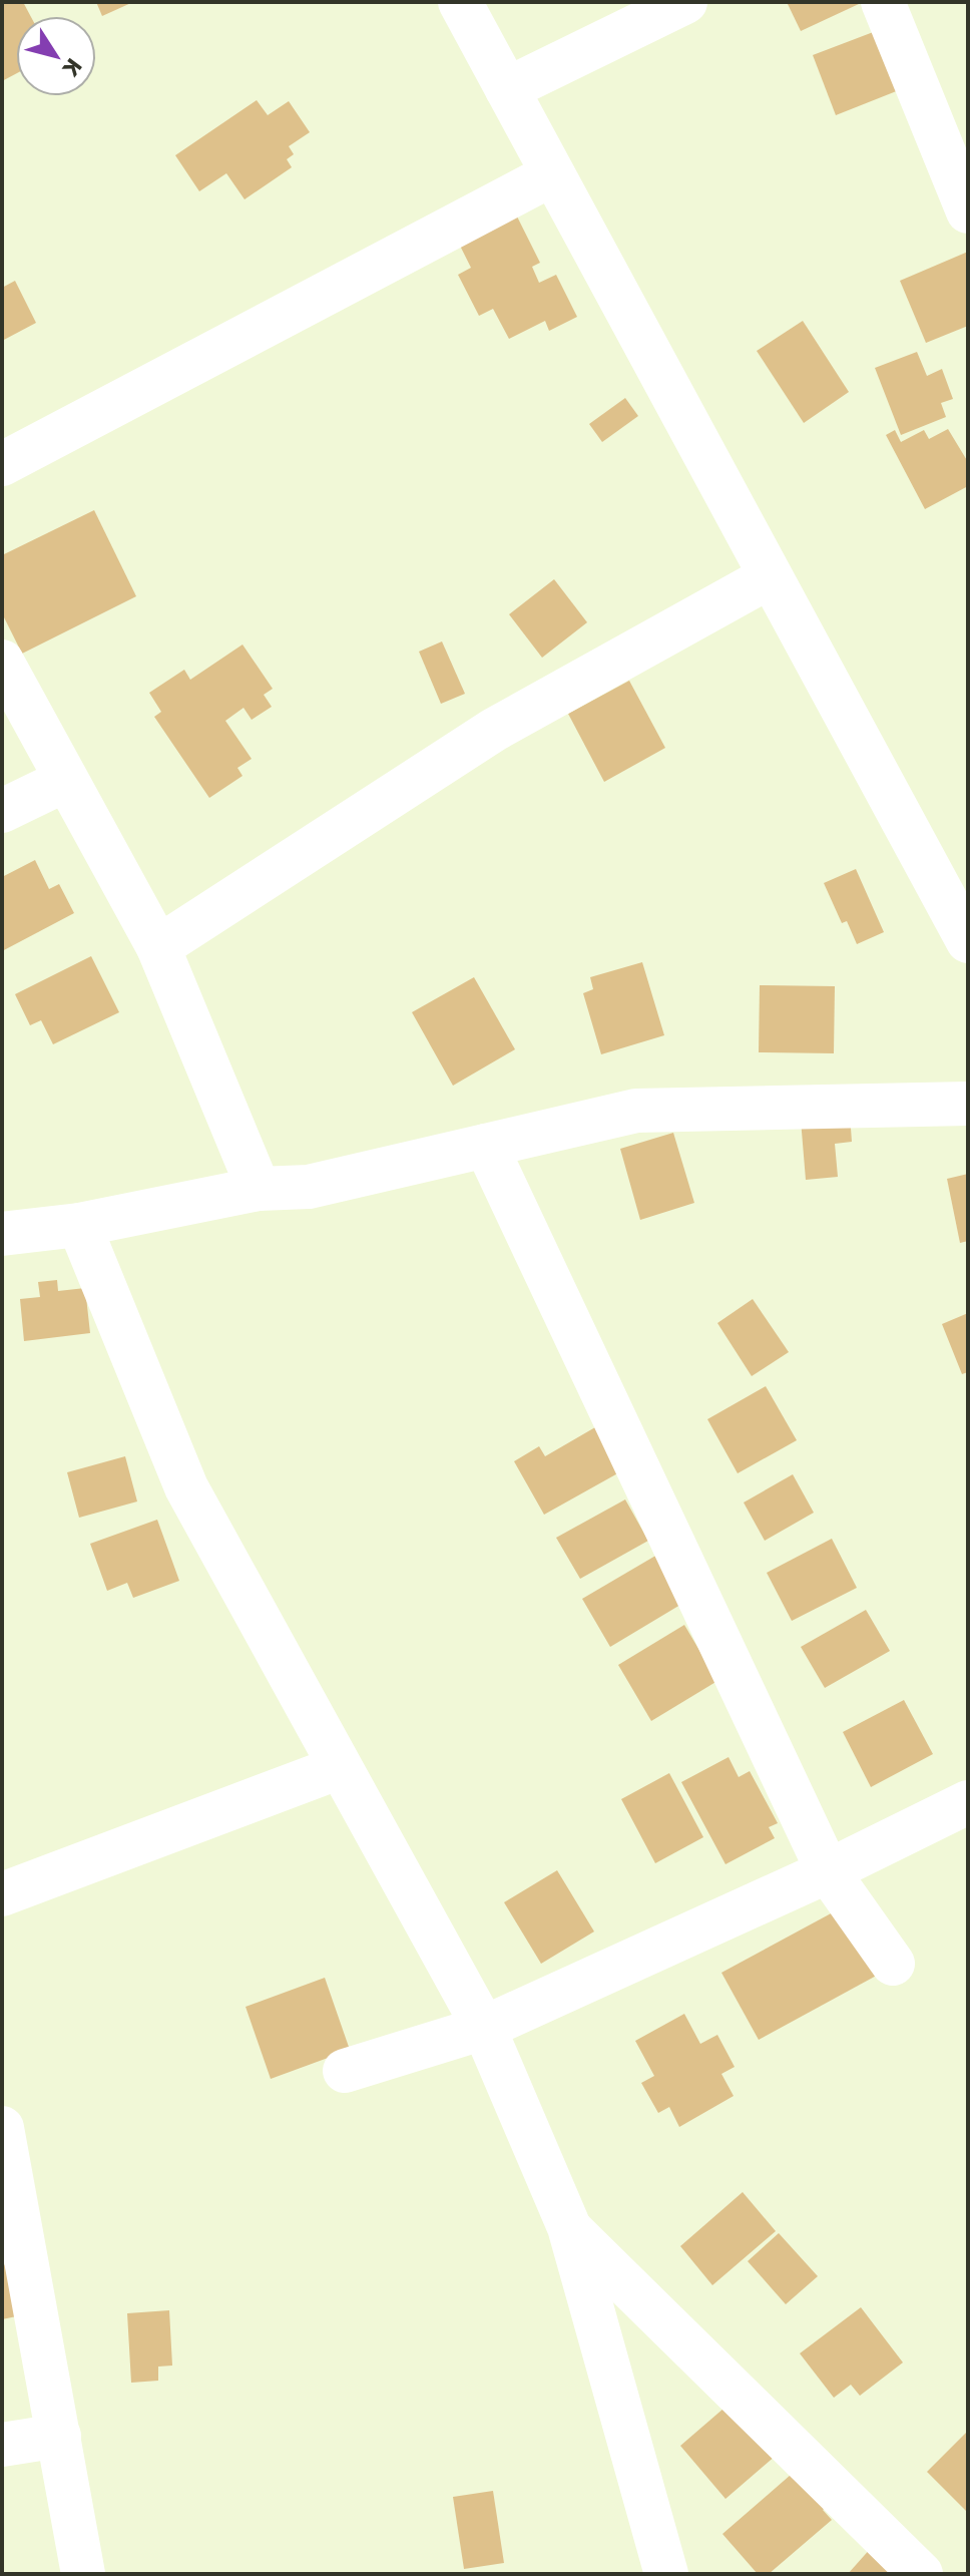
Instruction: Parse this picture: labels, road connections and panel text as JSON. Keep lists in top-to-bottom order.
{
  "north": "bottom right"
}
